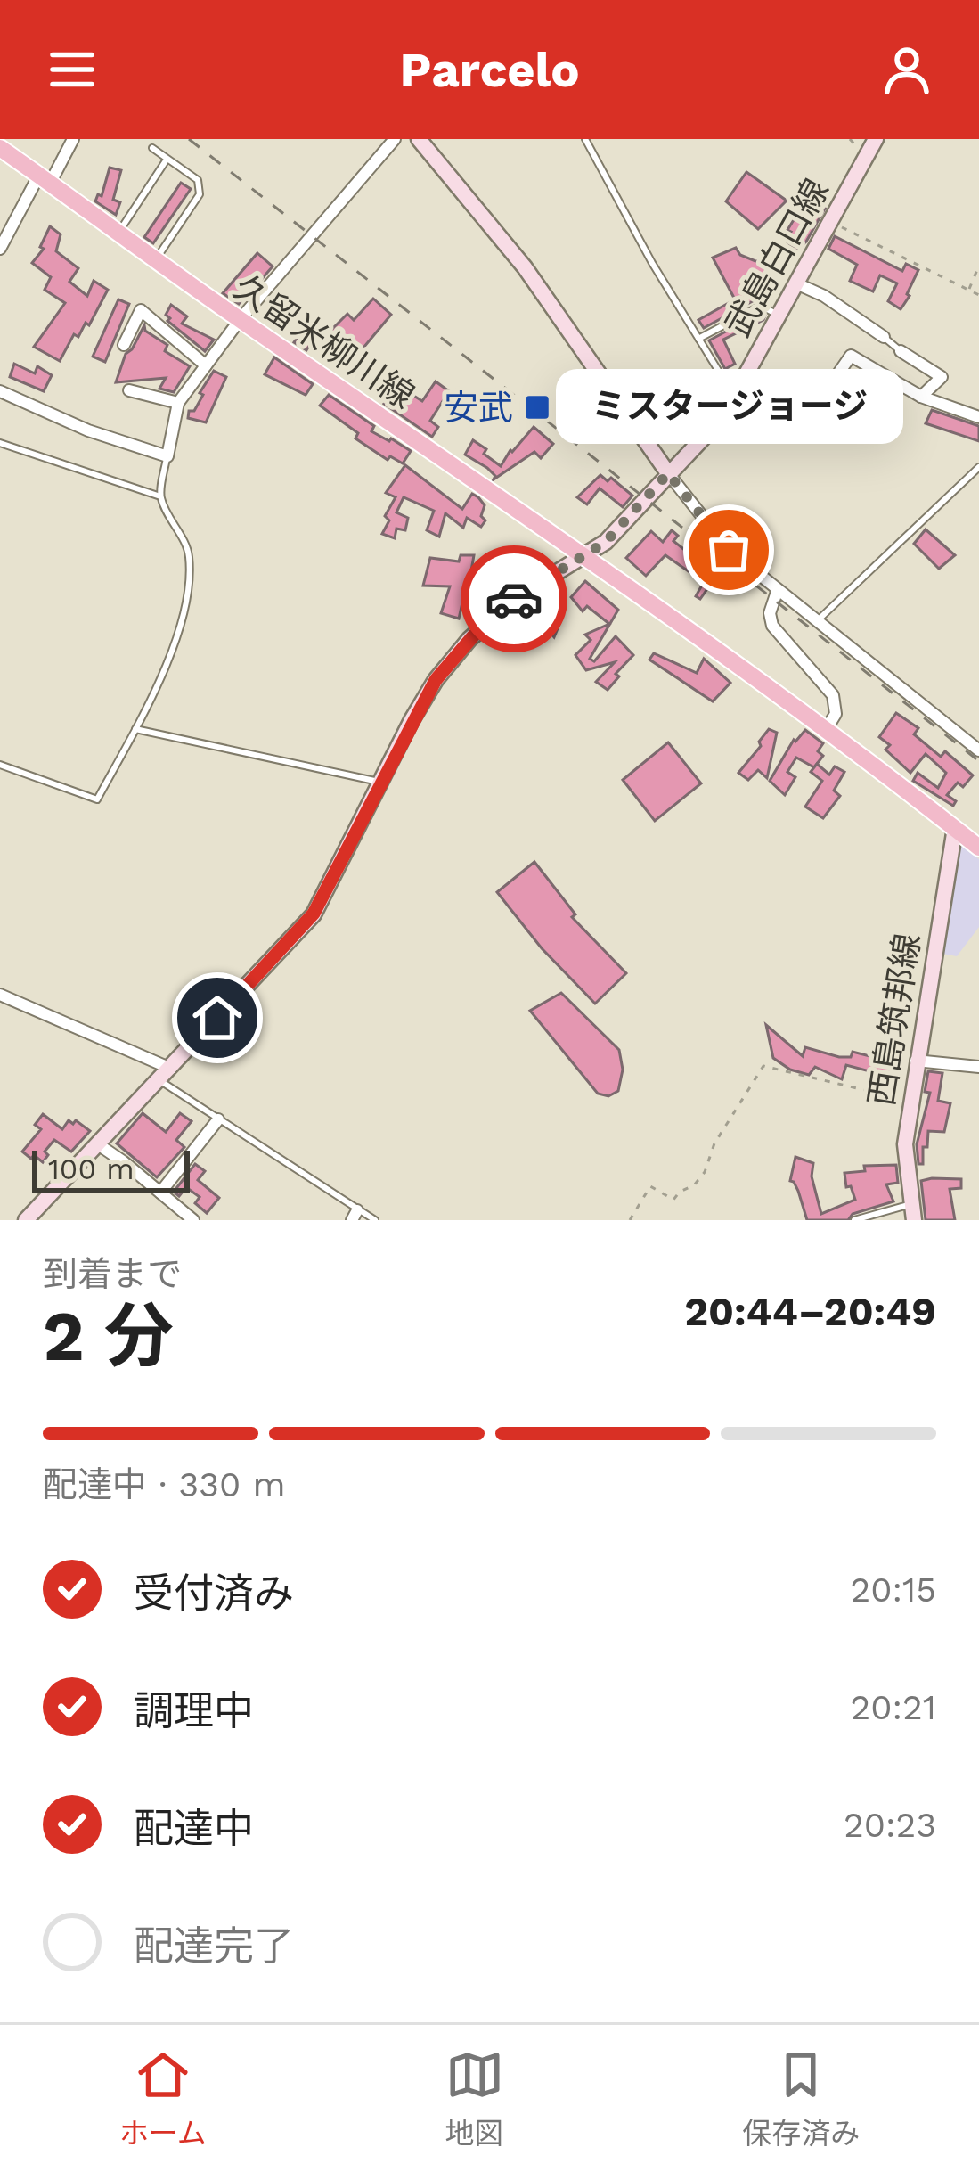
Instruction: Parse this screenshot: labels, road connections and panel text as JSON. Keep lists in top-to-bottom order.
{
  "streets": {
    "main road": ["武島白口線", "久留米柳川線", "西島筑邦線"]
  },
  "crossings": [
    ["武島白口線", "久留米柳川線"],
    ["久留米柳川線", "西島筑邦線"]
  ],
  "places": {
    "transit": ["安武"],
    "other": ["ミスタージョージ"]
  },
  "scale_bar": "100 m",
  "page": {
    "header": "Parcelo",
    "bubble": "ミスタージョージ",
    "scale": "100 m",
    "heading": ["2 分", "到着まで", "20:44–20:49"],
    "bar": "配達中 · 330 m",
    "list": [
      ["受付済み", "20:15"],
      ["調理中", "20:21"],
      ["配達中", "20:23"],
      "配達完了"
    ],
    "tabs": ["ホーム", "地図", "保存済み"]
  }
}
